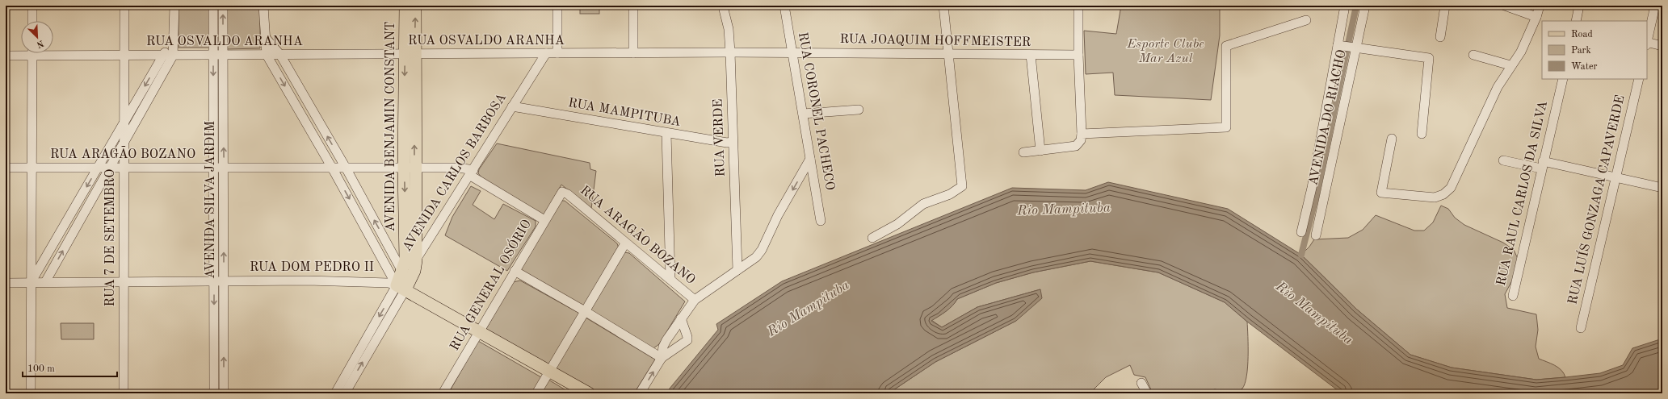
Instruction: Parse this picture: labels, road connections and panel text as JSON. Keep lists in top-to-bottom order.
{
  "streets": {
    "main road": ["AVENIDA BENJAMIN CONSTANT", "AVENIDA CARLOS BARBOSA", "RUA DOM PEDRO II"],
    "street": [
      "RUA OSVALDO ARANHA",
      "RUA JOAQUIM HOFFMEISTER",
      "RUA CORONEL PACHECO",
      "RUA MAMPITUBA",
      "AVENIDA DO RIACHO",
      "RUA VERDE",
      "RUA ARAGÃO BOZANO",
      "RUA RAUL CARLOS DA SILVA",
      "AVENIDA SILVA JARDIM",
      "RUA LUÍS GONZAGA CAPAVERDE",
      "RUA 7 DE SETEMBRO",
      "RUA GENERAL OSÓRIO"
    ]
  },
  "crossings": [
    ["RUA OSVALDO ARANHA", "RUA JOAQUIM HOFFMEISTER"],
    ["RUA OSVALDO ARANHA", "RUA CORONEL PACHECO"],
    ["RUA OSVALDO ARANHA", "AVENIDA BENJAMIN CONSTANT"],
    ["RUA OSVALDO ARANHA", "RUA VERDE"],
    ["RUA OSVALDO ARANHA", "AVENIDA CARLOS BARBOSA"],
    ["RUA OSVALDO ARANHA", "AVENIDA SILVA JARDIM"],
    ["RUA OSVALDO ARANHA", "RUA 7 DE SETEMBRO"],
    ["RUA JOAQUIM HOFFMEISTER", "RUA CORONEL PACHECO"],
    ["RUA MAMPITUBA", "RUA VERDE"],
    ["RUA MAMPITUBA", "AVENIDA CARLOS BARBOSA"],
    ["AVENIDA BENJAMIN CONSTANT", "RUA ARAGÃO BOZANO"],
    ["AVENIDA BENJAMIN CONSTANT", "AVENIDA CARLOS BARBOSA"],
    ["AVENIDA BENJAMIN CONSTANT", "RUA DOM PEDRO II"],
    ["RUA ARAGÃO BOZANO", "AVENIDA CARLOS BARBOSA"],
    ["RUA ARAGÃO BOZANO", "AVENIDA SILVA JARDIM"],
    ["RUA ARAGÃO BOZANO", "RUA 7 DE SETEMBRO"],
    ["RUA ARAGÃO BOZANO", "RUA GENERAL OSÓRIO"],
    ["AVENIDA CARLOS BARBOSA", "RUA DOM PEDRO II"],
    ["AVENIDA SILVA JARDIM", "RUA DOM PEDRO II"],
    ["RUA 7 DE SETEMBRO", "RUA DOM PEDRO II"],
    ["RUA DOM PEDRO II", "RUA GENERAL OSÓRIO"]
  ],
  "water": ["Rio Mampituba"],
  "parks": ["Esporte Clube Mar Azul"],
  "legend": ["Road", "Park", "Water"],
  "scale_bar": "100 m",
  "north": "bottom right"
}
